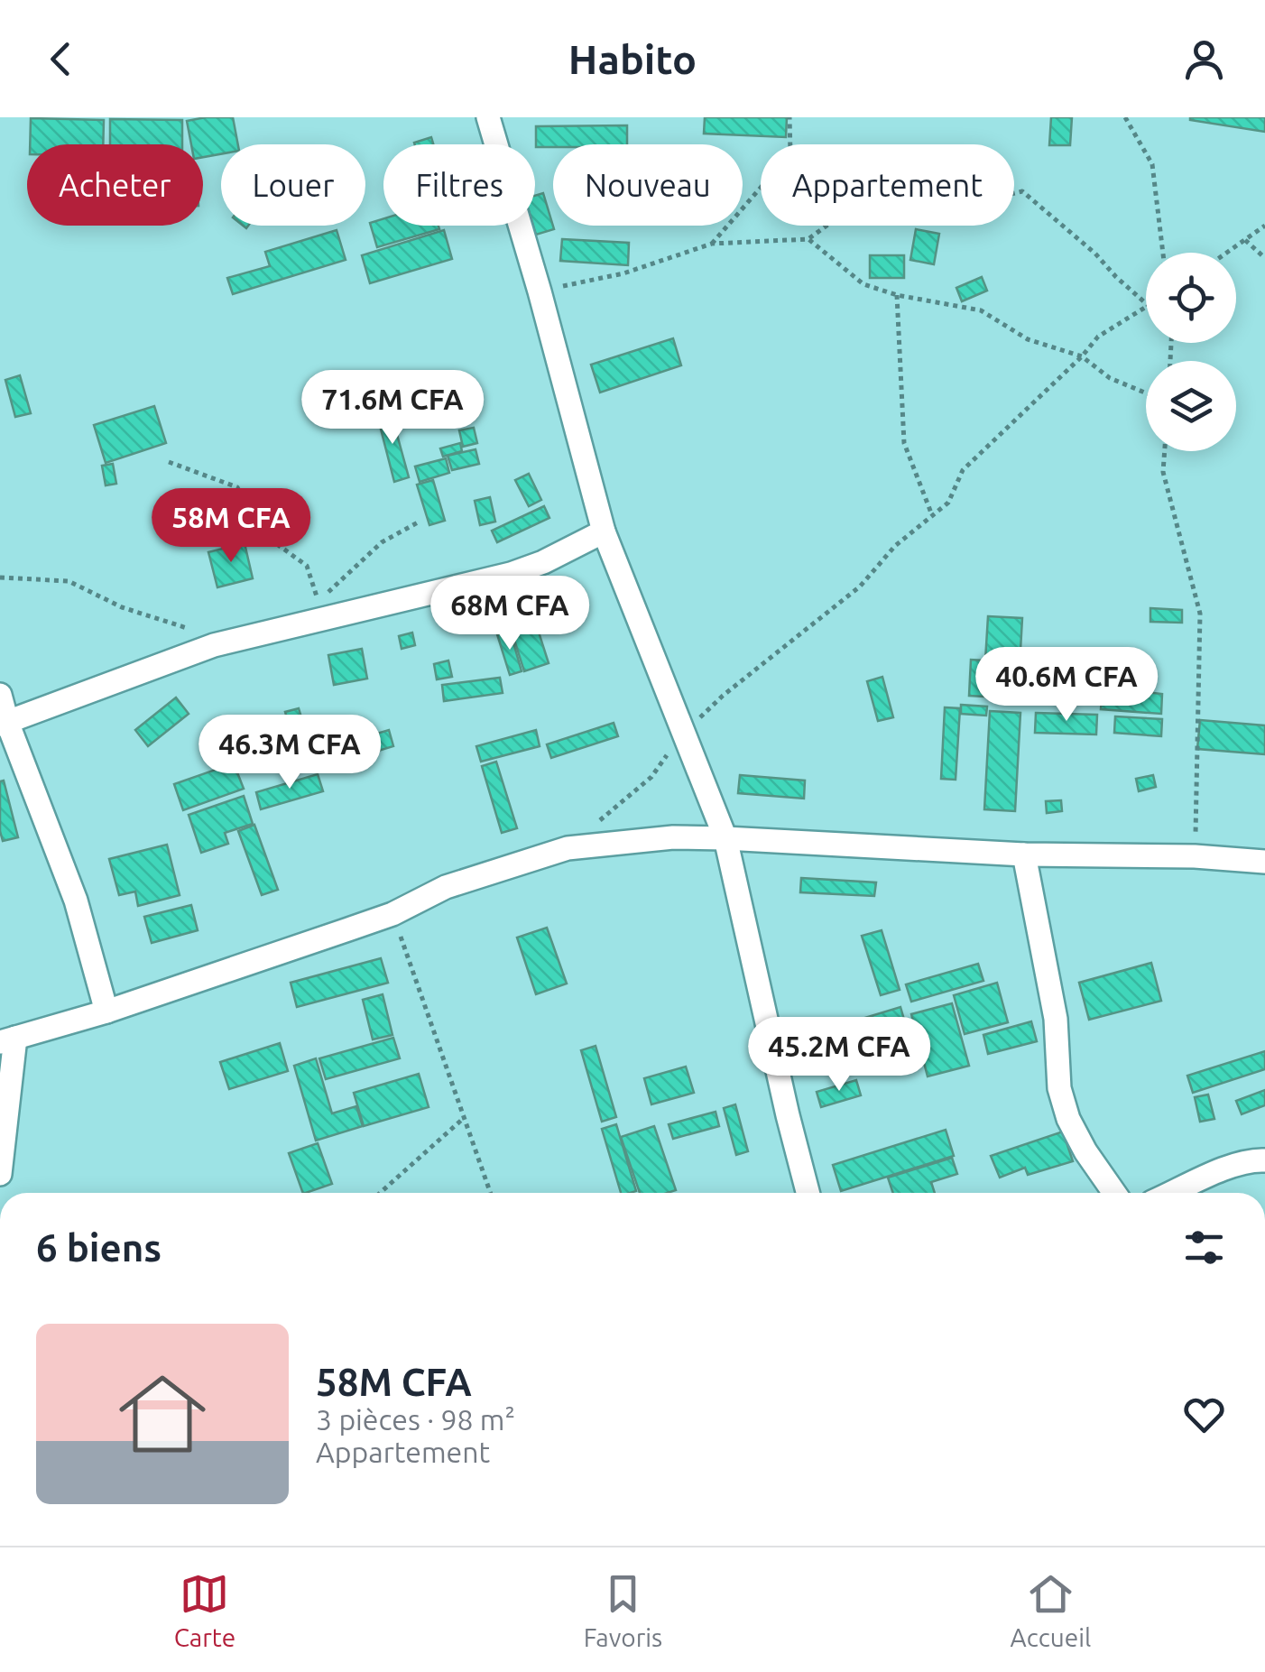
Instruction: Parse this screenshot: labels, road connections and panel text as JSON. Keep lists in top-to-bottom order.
{
  "page": {
    "header": "Habito",
    "chip": [
      "Acheter",
      "Louer",
      "Filtres",
      "Nouveau",
      "Appartement"
    ],
    "price": [
      "71.6M CFA",
      "58M CFA",
      "68M CFA",
      "40.6M CFA",
      "46.3M CFA",
      "45.2M CFA"
    ],
    "heading": "6 biens",
    "list": [
      {
        "name": "58M CFA",
        "note": "3 pièces · 98 m² · Appartement"
      }
    ],
    "tabs": ["Carte", "Favoris", "Accueil"]
  }
}
